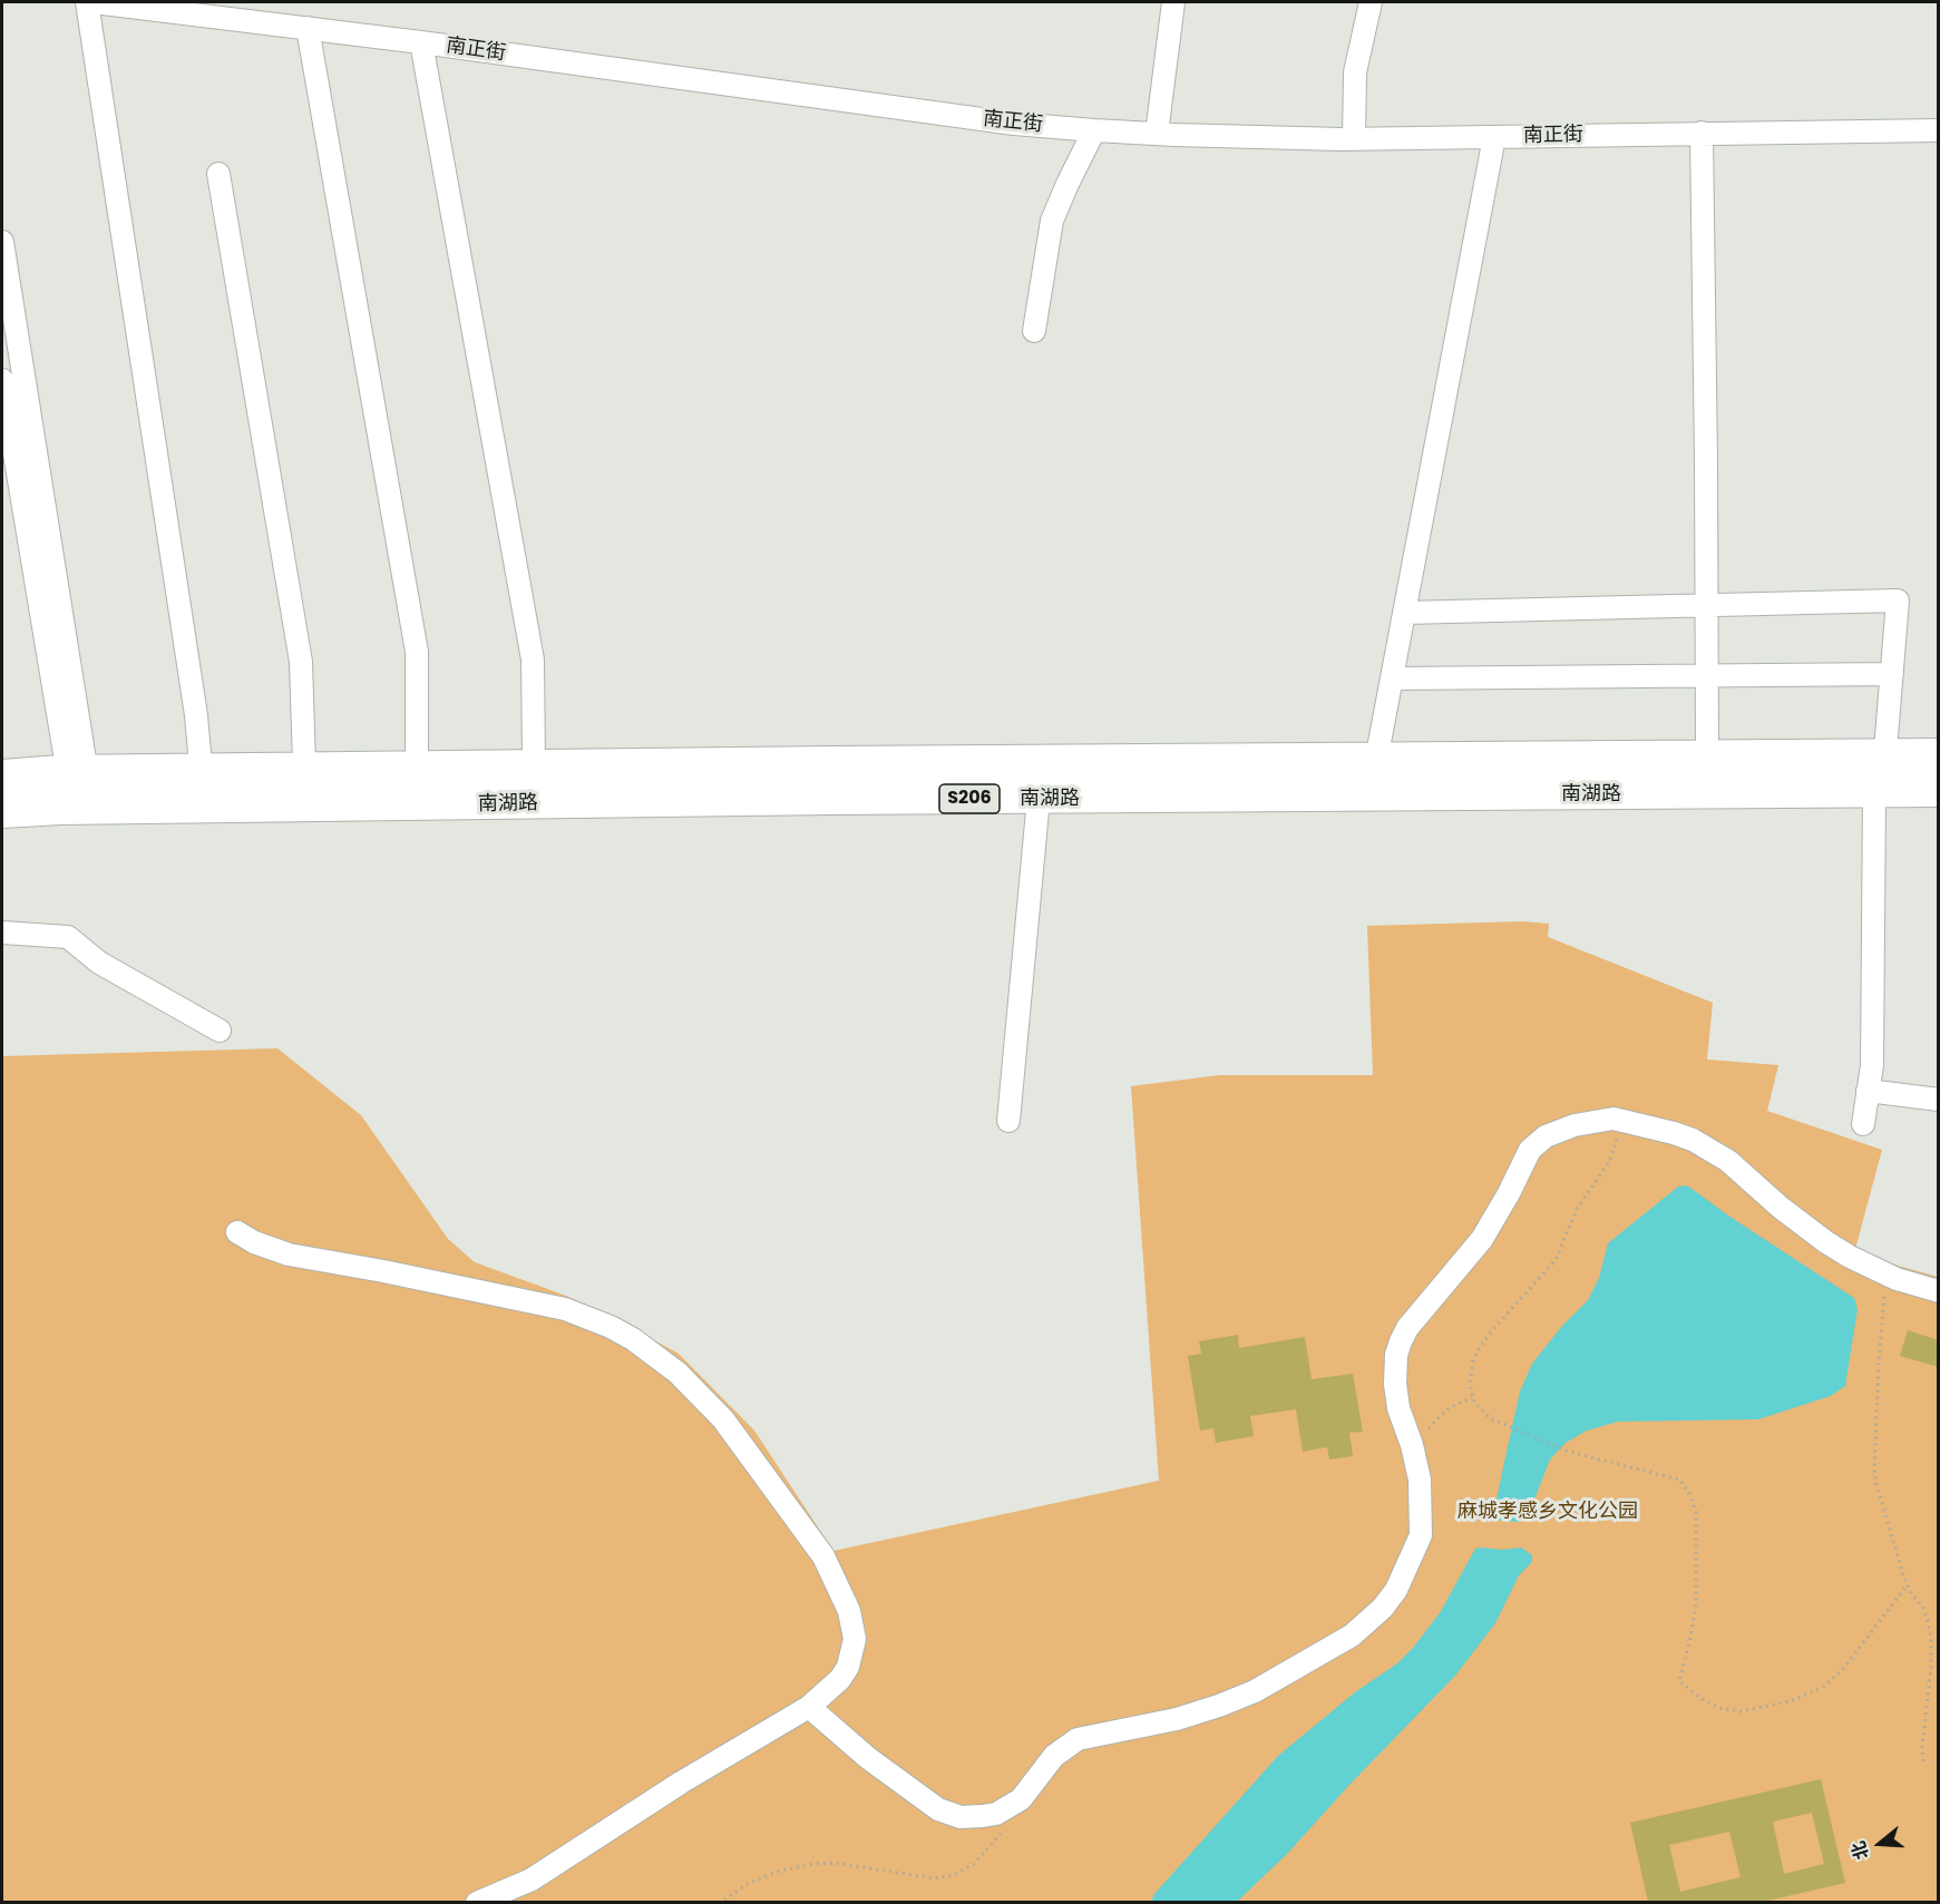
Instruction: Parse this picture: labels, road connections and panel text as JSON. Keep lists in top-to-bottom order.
{
  "streets": {
    "main road": ["南湖路", "S206"],
    "street": ["南正街"]
  },
  "parks": ["麻城孝感乡文化公园"],
  "north": "left"
}
